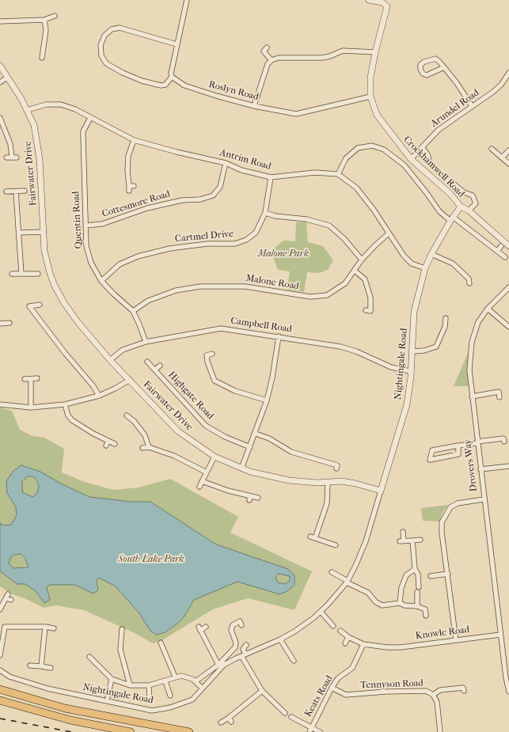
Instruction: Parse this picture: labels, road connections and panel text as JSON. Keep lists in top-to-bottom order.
{
  "streets": {
    "street": [
      "Roslyn Road",
      "Arundel Road",
      "Antrim Road",
      "Crockhamwell Road",
      "Fairwater Drive",
      "Cottesmore Road",
      "Quentin Road",
      "Cartmel Drive",
      "Malone Road",
      "Campbell Road",
      "Nightingale Road",
      "Highgate Road",
      "Drovers Way",
      "Knowle Road",
      "Tennyson Road",
      "Keats Road"
    ]
  },
  "crossings": [
    ["Roslyn Road", "Crockhamwell Road"],
    ["Arundel Road", "Crockhamwell Road"],
    ["Antrim Road", "Fairwater Drive"],
    ["Antrim Road", "Cottesmore Road"],
    ["Antrim Road", "Quentin Road"],
    ["Antrim Road", "Cartmel Drive"],
    ["Crockhamwell Road", "Nightingale Road"],
    ["Fairwater Drive", "Campbell Road"],
    ["Fairwater Drive", "Nightingale Road"],
    ["Cottesmore Road", "Quentin Road"],
    ["Quentin Road", "Cartmel Drive"],
    ["Quentin Road", "Malone Road"],
    ["Quentin Road", "Campbell Road"],
    ["Campbell Road", "Nightingale Road"],
    ["Drovers Way", "Knowle Road"],
    ["Knowle Road", "Keats Road"],
    ["Tennyson Road", "Keats Road"]
  ],
  "parks": ["Malone Park", "South Lake Park"]
}
